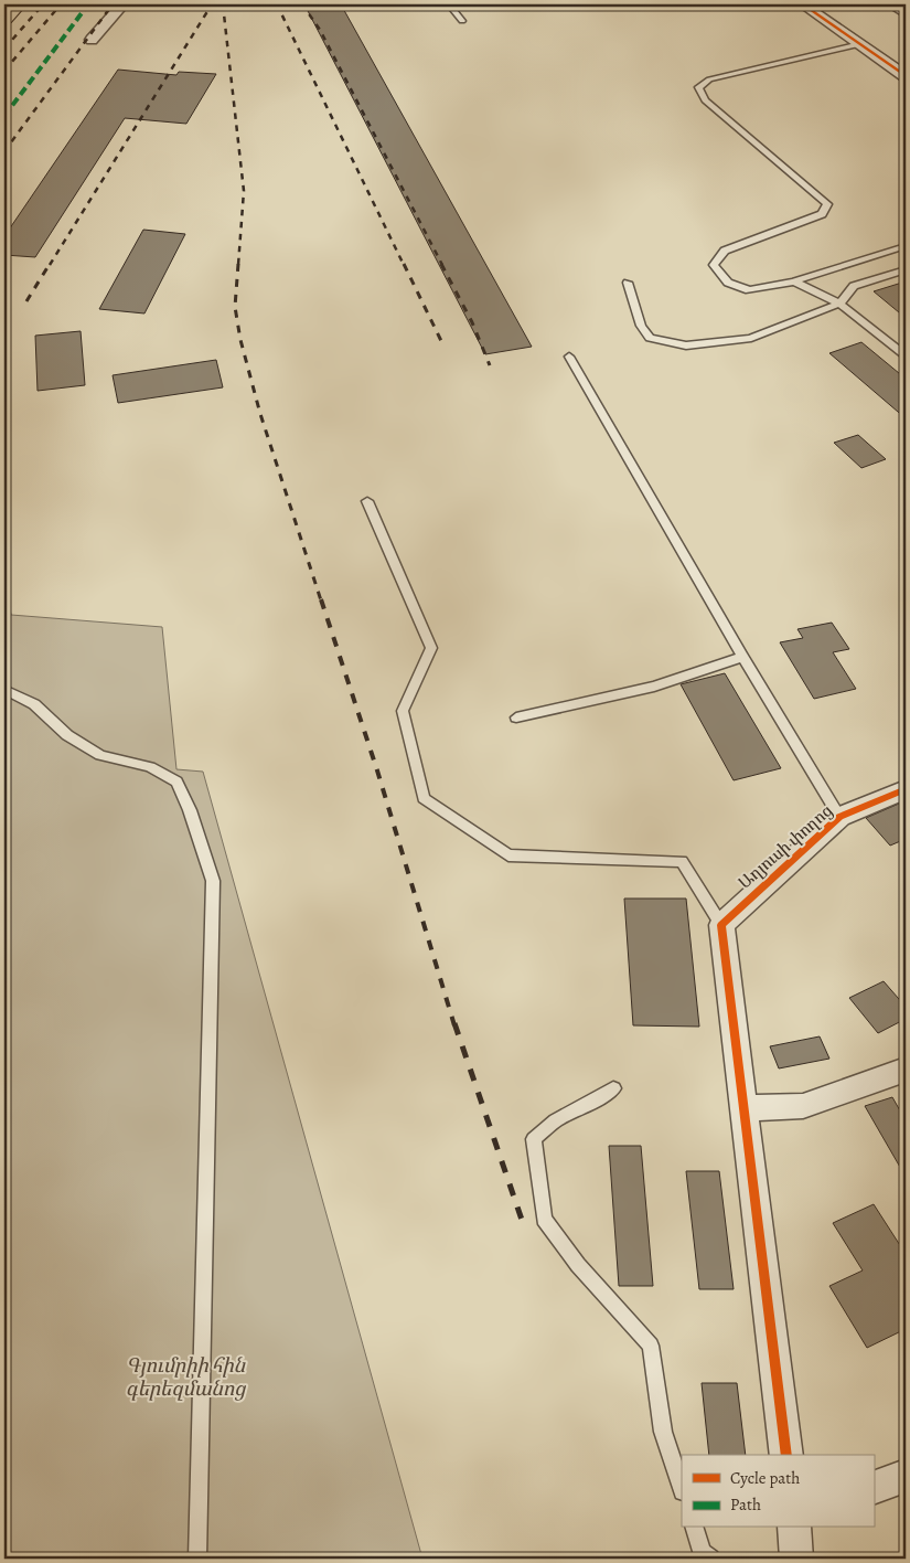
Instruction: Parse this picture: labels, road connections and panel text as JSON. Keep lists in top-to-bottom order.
{
  "streets": {
    "street": ["Աղյուսի փողոց"]
  },
  "parks": ["Գյումրիի հին գերեզմանոց"],
  "legend": ["Cycle path", "Path"]
}
